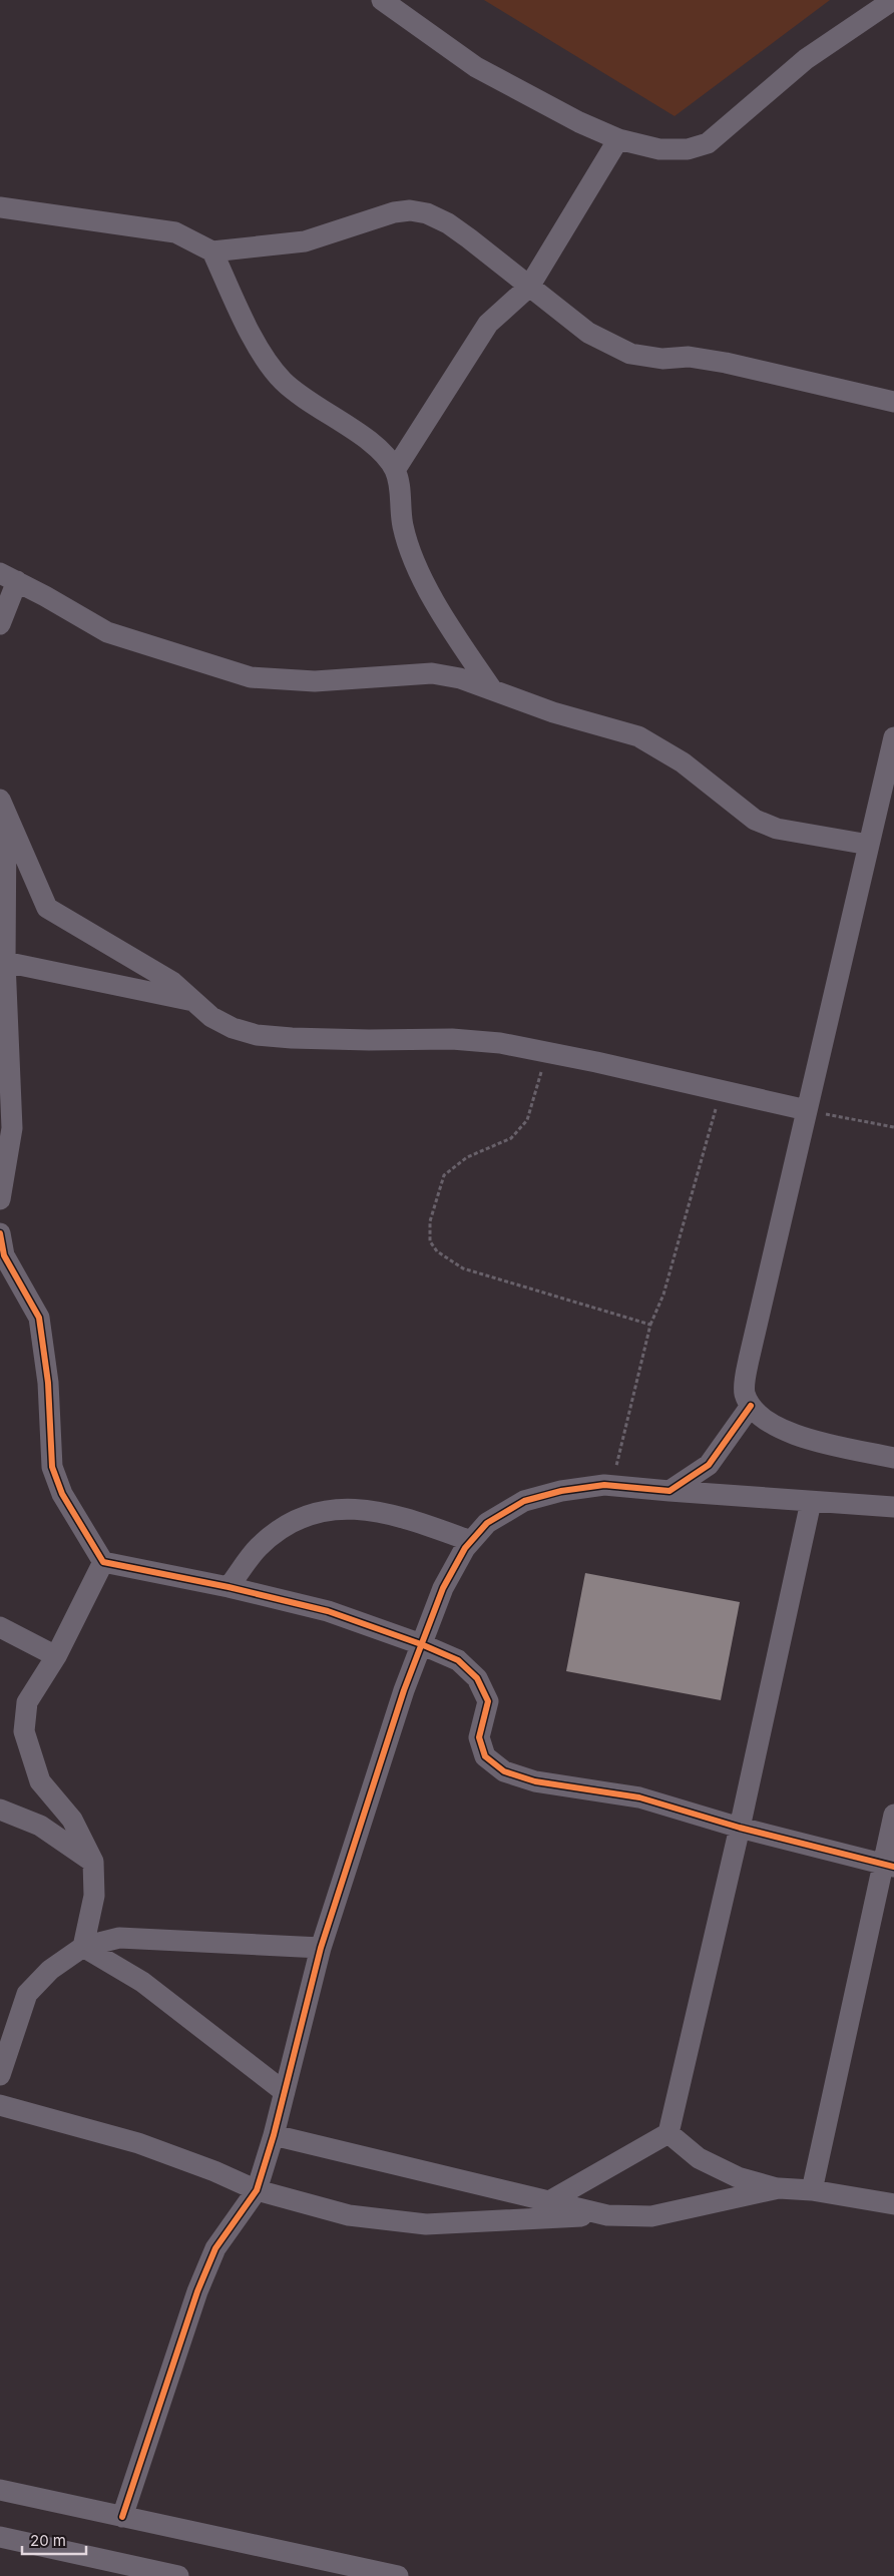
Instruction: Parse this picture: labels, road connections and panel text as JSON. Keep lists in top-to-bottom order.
{
  "scale_bar": "20 m"
}
